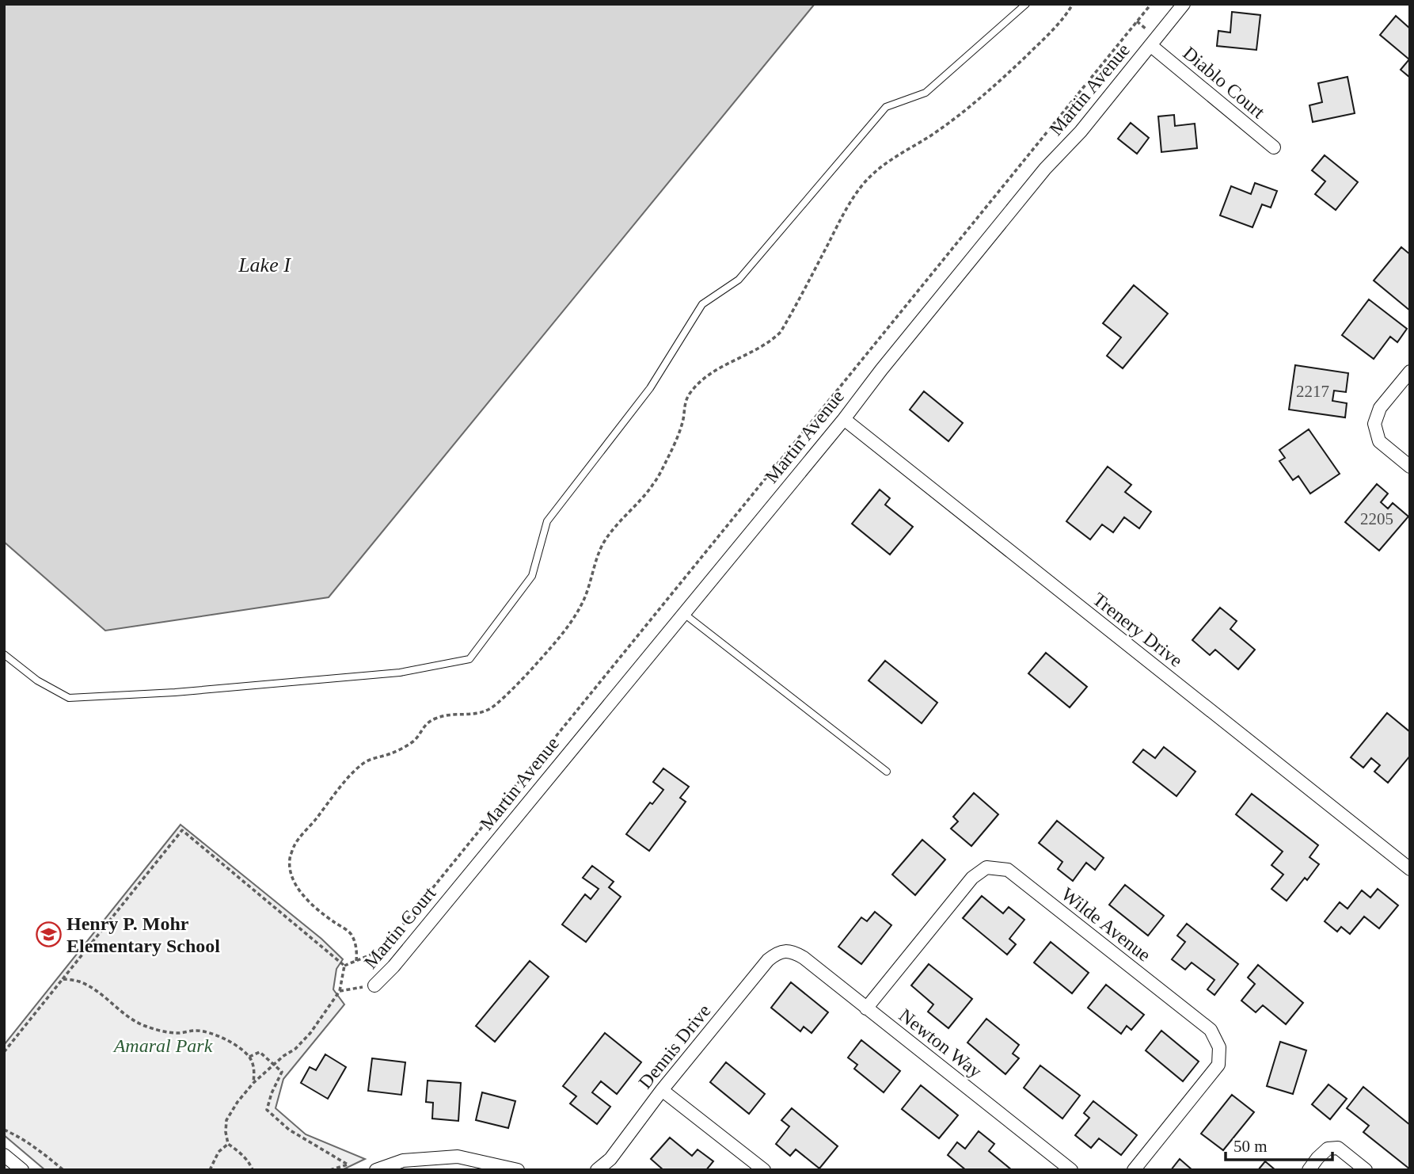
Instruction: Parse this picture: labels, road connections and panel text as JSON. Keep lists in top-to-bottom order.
{
  "streets": {
    "street": [
      "Diablo Court",
      "Martin Avenue",
      "Trenery Drive",
      "Wilde Avenue",
      "Martin Court",
      "Newton Way",
      "Dennis Drive"
    ]
  },
  "crossings": [
    ["Diablo Court", "Martin Avenue"],
    ["Martin Avenue", "Trenery Drive"],
    ["Martin Avenue", "Martin Court"],
    ["Wilde Avenue", "Newton Way"],
    ["Newton Way", "Dennis Drive"]
  ],
  "water": ["Lake I"],
  "parks": ["Amaral Park"],
  "places": {
    "school or university": ["Henry P. Mohr Elementary School"]
  },
  "house_numbers": ["2217", "2205"],
  "scale_bar": "50 m"
}
